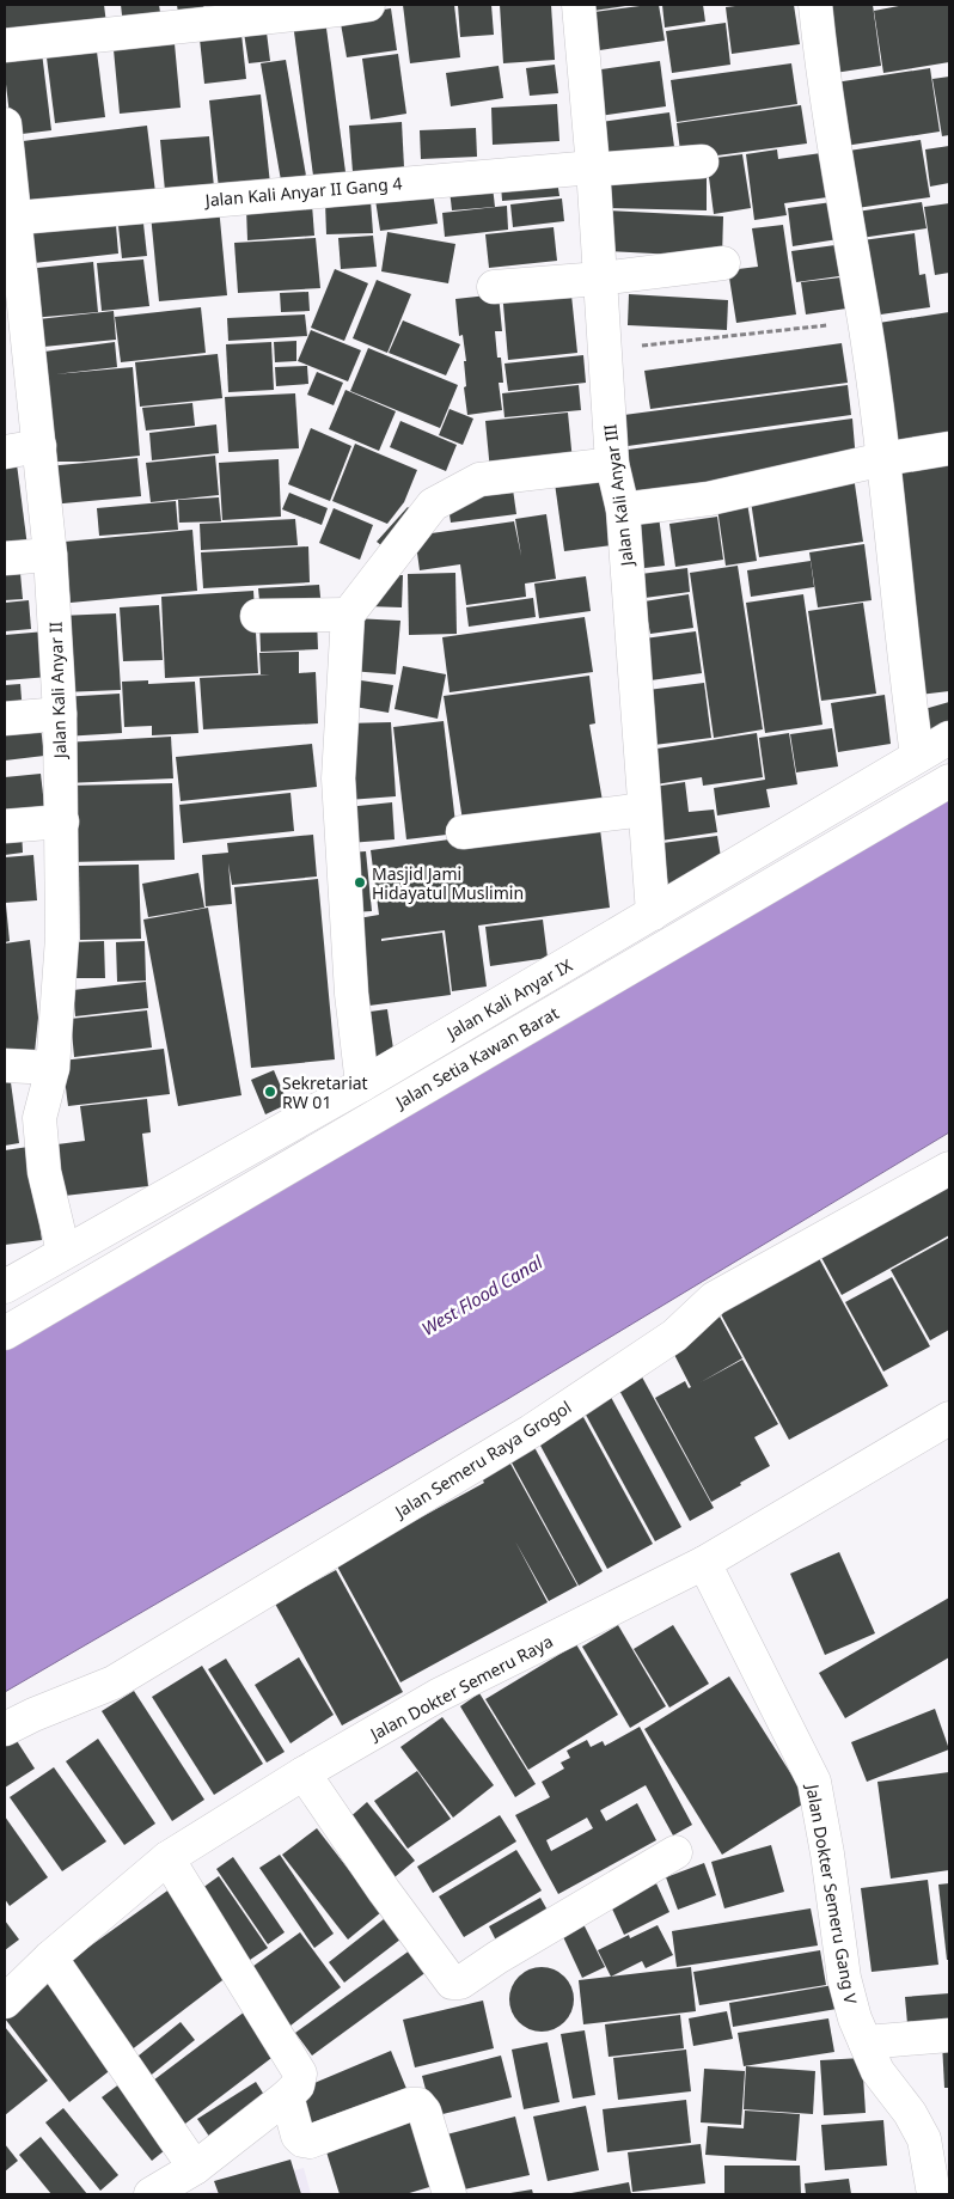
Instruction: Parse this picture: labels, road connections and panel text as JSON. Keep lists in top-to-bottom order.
{
  "streets": {
    "street": [
      "Jalan Kali Anyar II Gang 4",
      "Jalan Kali Anyar III",
      "Jalan Kali Anyar II",
      "Jalan Kali Anyar IX",
      "Jalan Setia Kawan Barat",
      "Jalan Semeru Raya Grogol",
      "Jalan Dokter Semeru Raya",
      "Jalan Dokter Semeru Gang V"
    ]
  },
  "crossings": [
    ["Jalan Kali Anyar II Gang 4", "Jalan Kali Anyar III"],
    ["Jalan Kali Anyar II Gang 4", "Jalan Kali Anyar II"],
    ["Jalan Kali Anyar III", "Jalan Kali Anyar IX"],
    ["Jalan Kali Anyar II", "Jalan Kali Anyar IX"],
    ["Jalan Dokter Semeru Raya", "Jalan Dokter Semeru Gang V"]
  ],
  "water": ["West Flood Canal"],
  "places": ["Masjid Jami Hidayatul Muslimin", "Sekretariat RW 01"]
}
